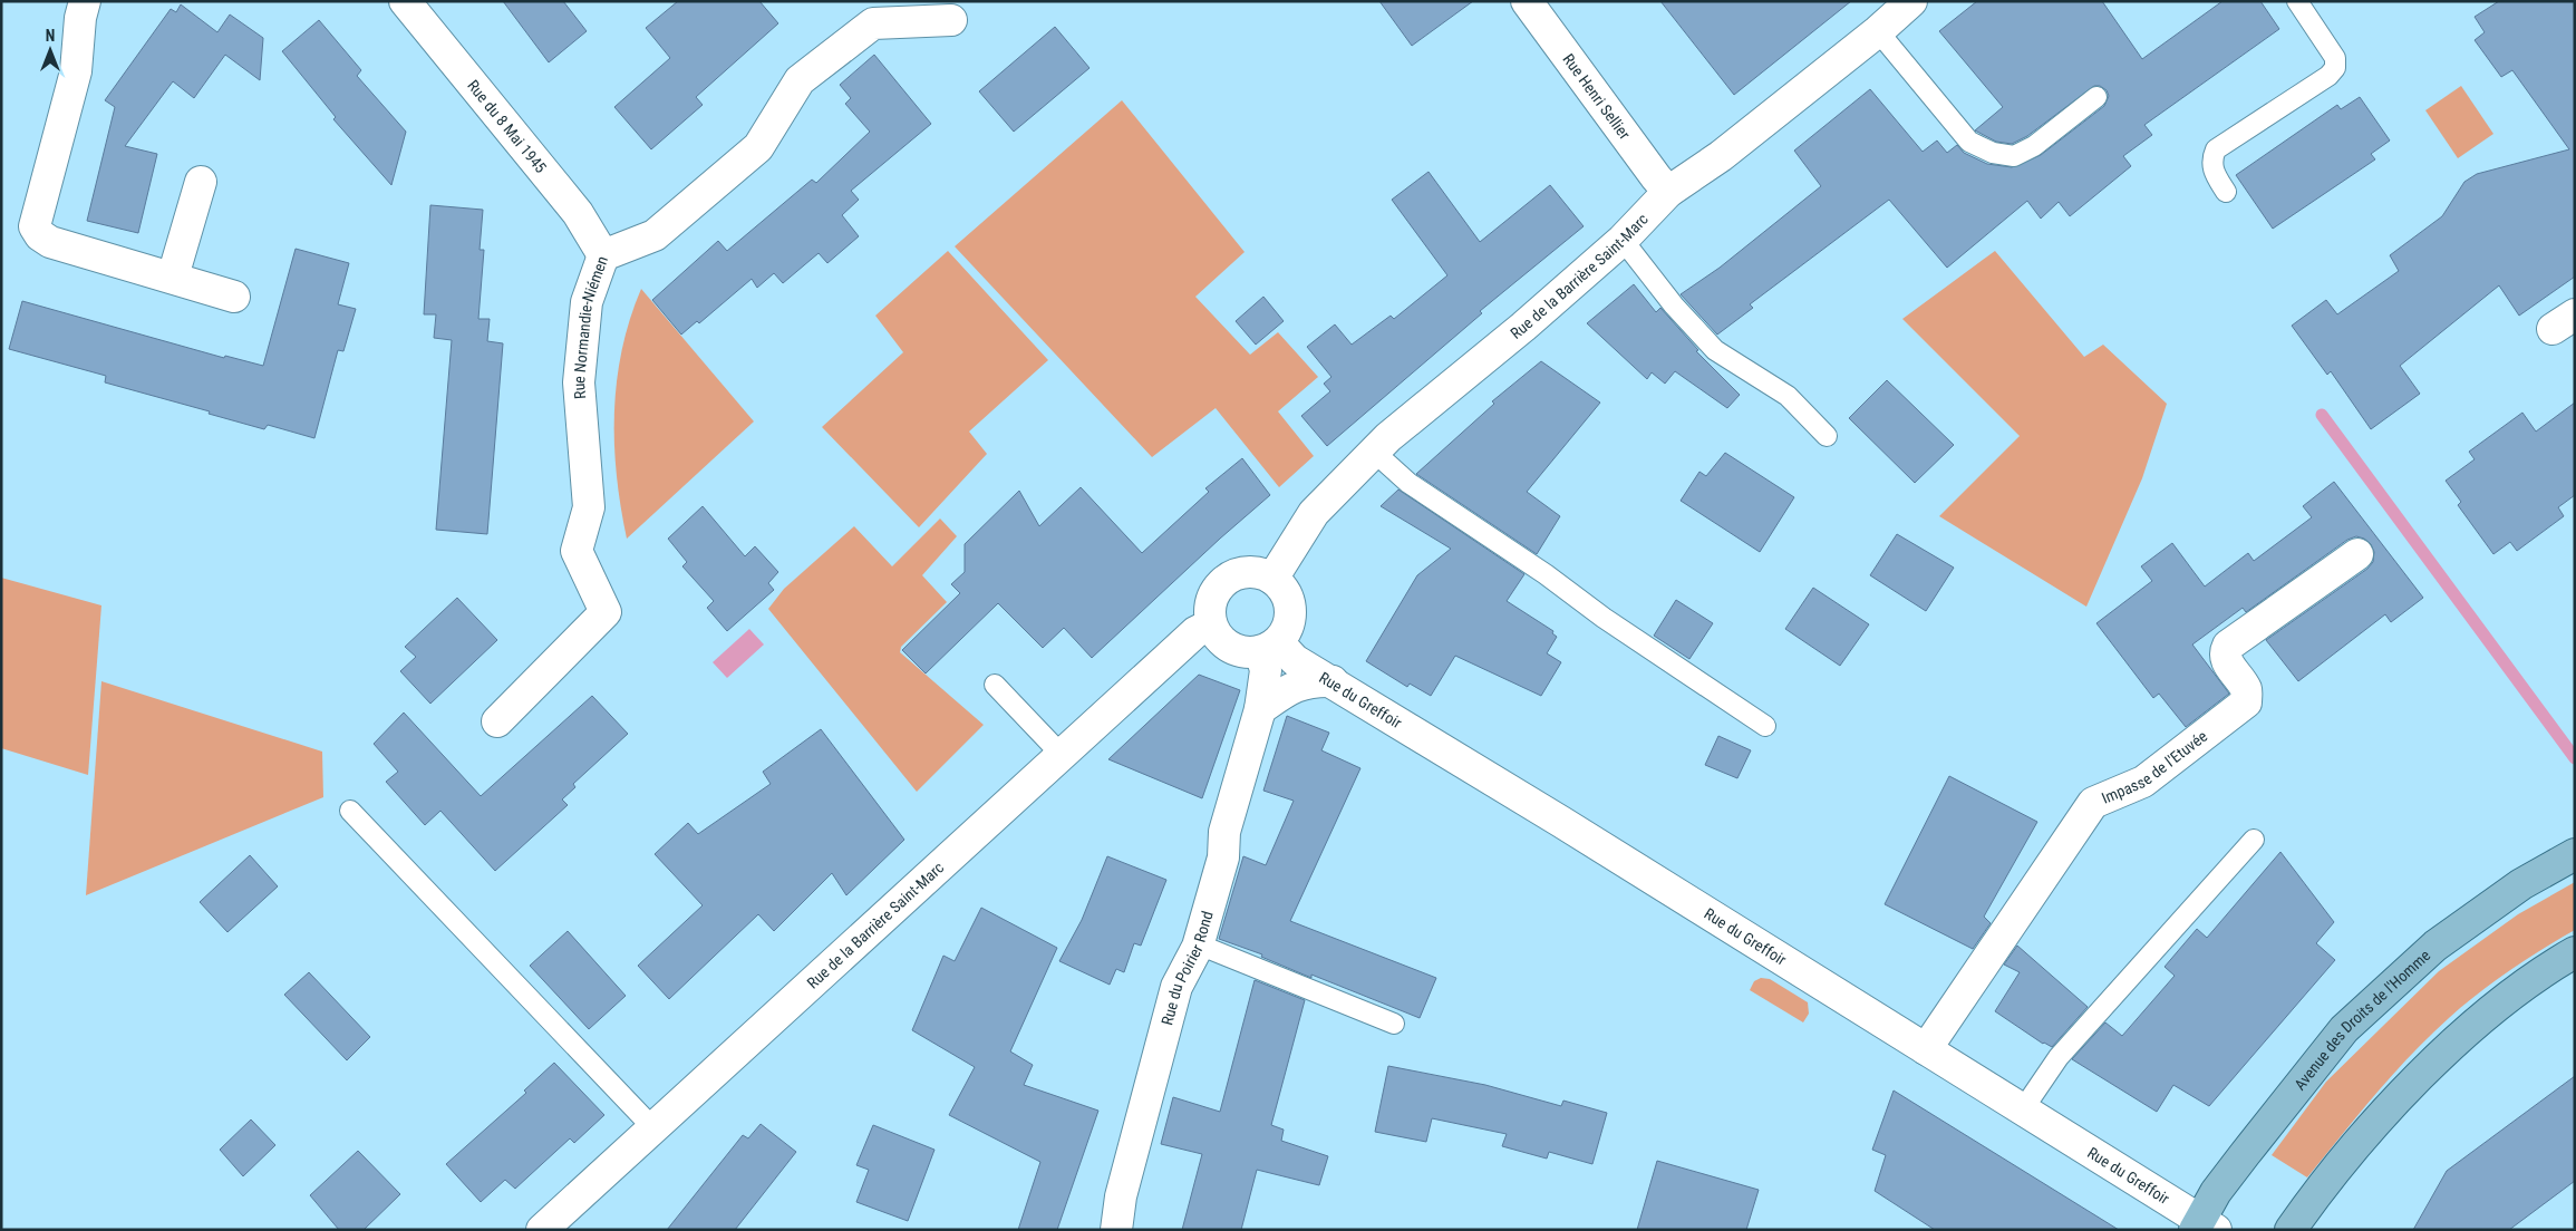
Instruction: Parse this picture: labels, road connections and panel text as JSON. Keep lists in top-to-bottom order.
{
  "streets": {
    "main road": ["Avenue des Droits de l'Homme"],
    "street": [
      "Rue Henri Sellier",
      "Rue du 8 Mai 1945",
      "Rue de la Barrière Saint-Marc",
      "Rue Normandie-Niémen",
      "Rue du Greffoir",
      "Impasse de l'Etuvée",
      "Rue du Poirier Rond"
    ]
  },
  "crossings": [
    ["Rue Henri Sellier", "Rue de la Barrière Saint-Marc"],
    ["Rue du 8 Mai 1945", "Rue Normandie-Niémen"],
    ["Rue de la Barrière Saint-Marc", "Rue du Greffoir"],
    ["Rue de la Barrière Saint-Marc", "Rue du Poirier Rond"],
    ["Rue du Greffoir", "Impasse de l'Etuvée"],
    ["Rue du Greffoir", "Rue du Poirier Rond"],
    ["Rue du Greffoir", "Avenue des Droits de l'Homme"]
  ],
  "north": "top"
}
